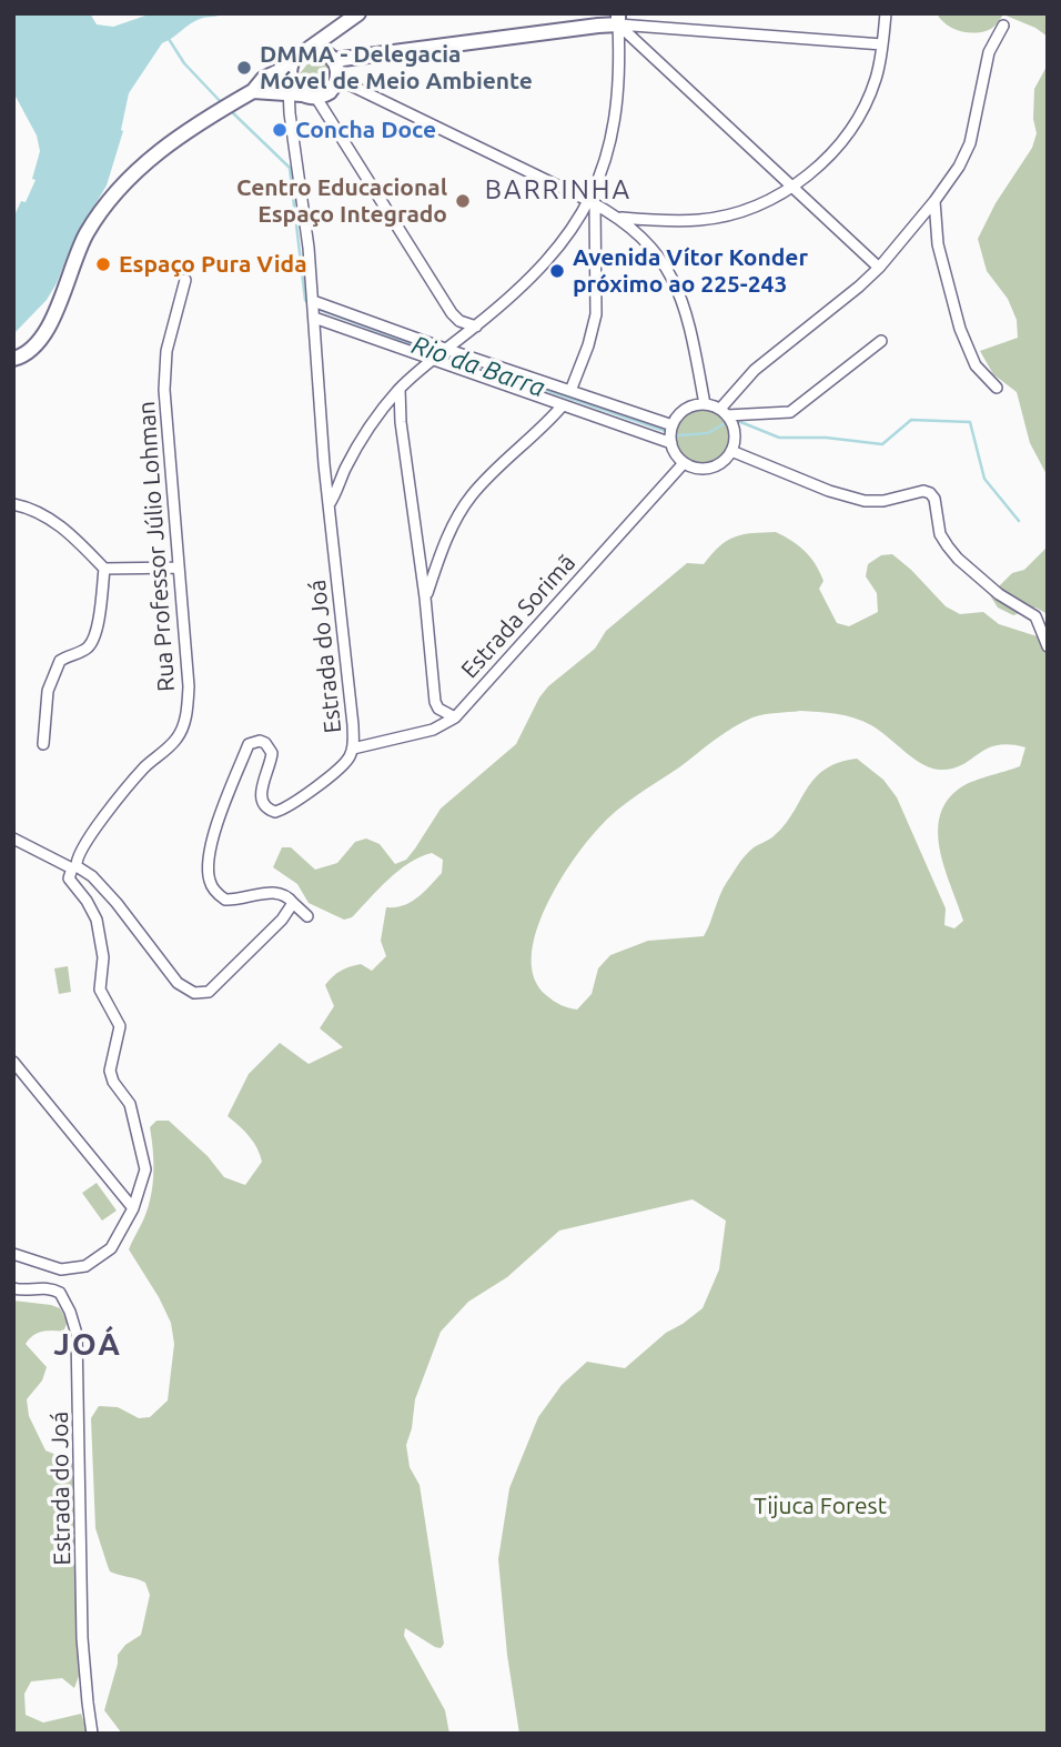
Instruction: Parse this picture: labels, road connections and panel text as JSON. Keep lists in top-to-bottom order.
{
  "streets": {
    "street": ["Rua Professor Júlio Lohman", "Estrada Sorimã", "Estrada do Joá"]
  },
  "crossings": [
    ["Estrada Sorimã", "Estrada do Joá"]
  ],
  "districts": ["BARRINHA", "JOÁ"],
  "water": ["Rio da Barra"],
  "parks": ["Tijuca Forest"],
  "places": [
    "DMMA - Delegacia Móvel de Meio Ambiente",
    "Concha Doce",
    "Centro Educacional Espaço Integrado",
    "Espaço Pura Vida",
    "Avenida Vítor Konder próximo ao 225-243"
  ]
}
